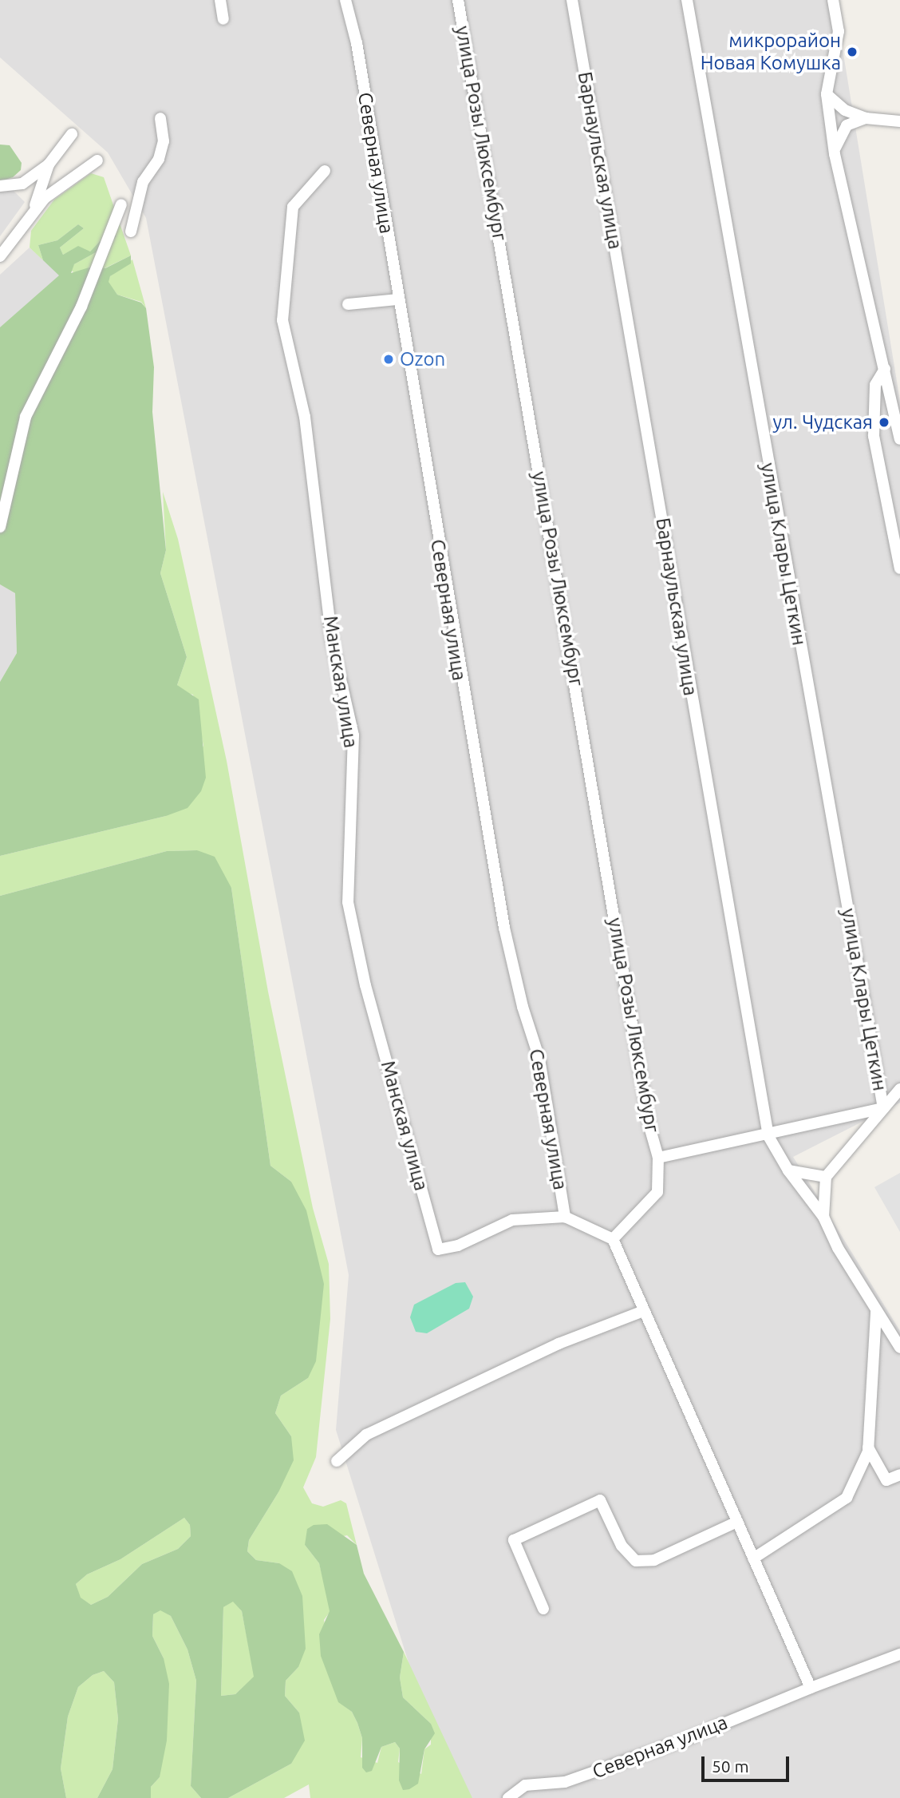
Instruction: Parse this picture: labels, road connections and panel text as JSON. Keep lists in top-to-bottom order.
{
  "streets": {
    "street": [
      "улица Розы Люксембург",
      "Барнаульская улица",
      "Северная улица",
      "улица Клары Цеткин",
      "Манская улица"
    ]
  },
  "crossings": [
    ["Северная улица", "Манская улица"]
  ],
  "places": ["микрорайон Новая Комушка", "Ozon", "ул. Чудская"],
  "scale_bar": "50 m"
}
